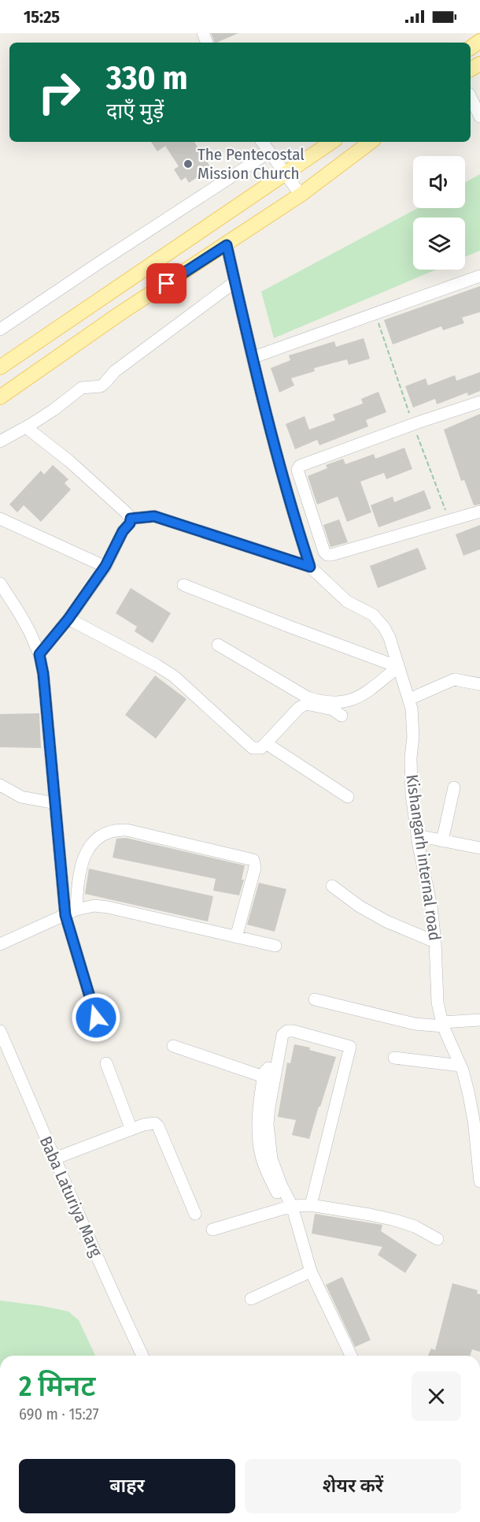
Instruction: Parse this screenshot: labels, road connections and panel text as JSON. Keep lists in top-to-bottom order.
{
  "streets": {
    "street": ["Kishangarh internal road", "Baba Laturiya Marg"]
  },
  "places": ["The Pentecostal Mission Church"],
  "page": {
    "status": "15:25",
    "turn": ["330 m", "दाएँ मुड़ें"],
    "heading": ["2 मिनट", "690 m · 15:27"],
    "buttons": ["बाहर", "शेयर करें"]
  }
}
